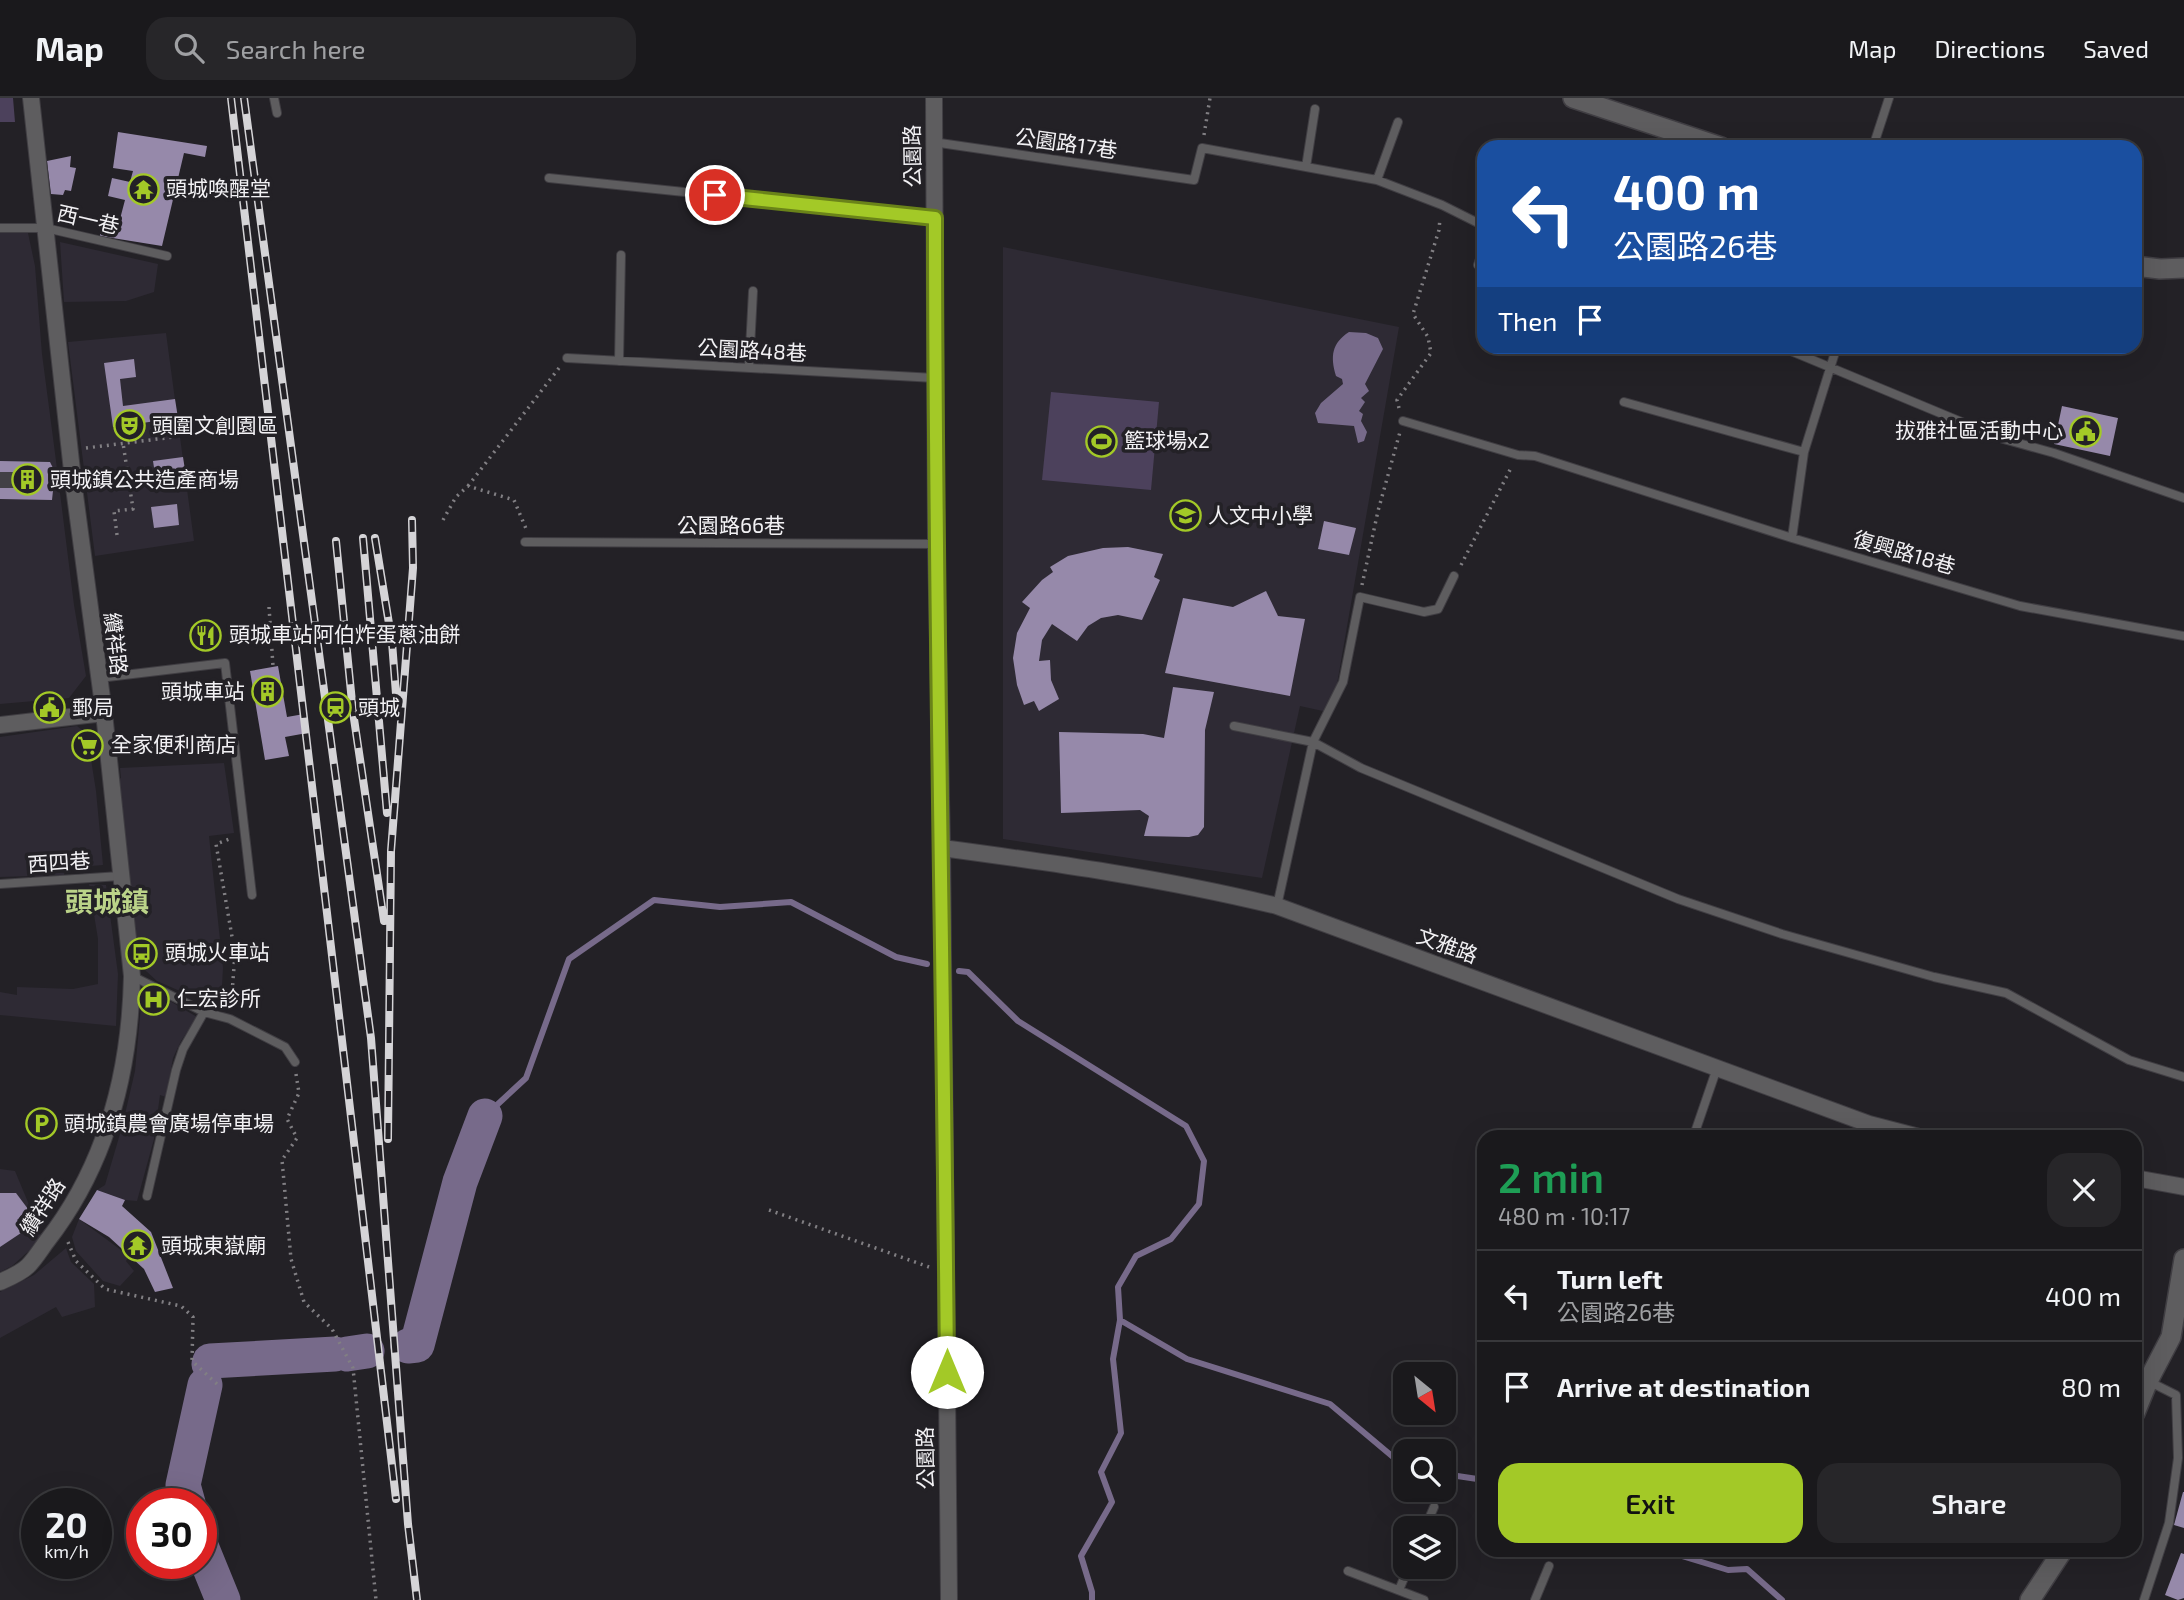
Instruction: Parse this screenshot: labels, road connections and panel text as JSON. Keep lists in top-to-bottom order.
{
  "streets": {
    "street": ["公園路", "纘祥路", "文雅路"],
    "lane": [
      "公園路17巷",
      "西一巷",
      "公園路48巷",
      "公園路66巷",
      "復興路18巷",
      "西四巷"
    ]
  },
  "crossings": [
    ["公園路17巷", "公園路"],
    ["公園路", "公園路48巷"],
    ["公園路", "公園路66巷"],
    ["公園路", "文雅路"],
    ["西一巷", "纘祥路"],
    ["纘祥路", "西四巷"]
  ],
  "districts": ["頭城鎮"],
  "places": {
    "temple": ["頭城喚醒堂", "頭城東嶽廟"],
    "theatre": ["頭圍文創園區"],
    "public building": ["拔雅社區活動中心", "郵局"],
    "sports": ["籃球場x2"],
    "building": ["頭城鎮公共造產商場", "頭城車站"],
    "school or university": ["人文中小學"],
    "restaurant": ["頭城車站阿伯炸蛋蔥油餅"],
    "station": ["頭城"],
    "supermarket": ["全家便利商店"],
    "bus stop": ["頭城火車站"],
    "hospital": ["仁宏診所"],
    "parking": ["頭城鎮農會廣場停車場"]
  },
  "north": "bottom right",
  "page": {
    "header": "Map",
    "search": "Search here",
    "nav": ["Map", "Directions", "Saved"],
    "turn": ["400 m", "公園路26巷"],
    "then": "Then",
    "heading": ["2 min", "480 m · 10:17"],
    "list": [
      {
        "name": "Turn left",
        "note": "公園路26巷",
        "value": "400 m"
      },
      {
        "name": "Arrive at destination",
        "value": "80 m"
      }
    ],
    "buttons": ["Exit", "Share"],
    "speed": "20 km/h",
    "limit": "30"
  }
}
